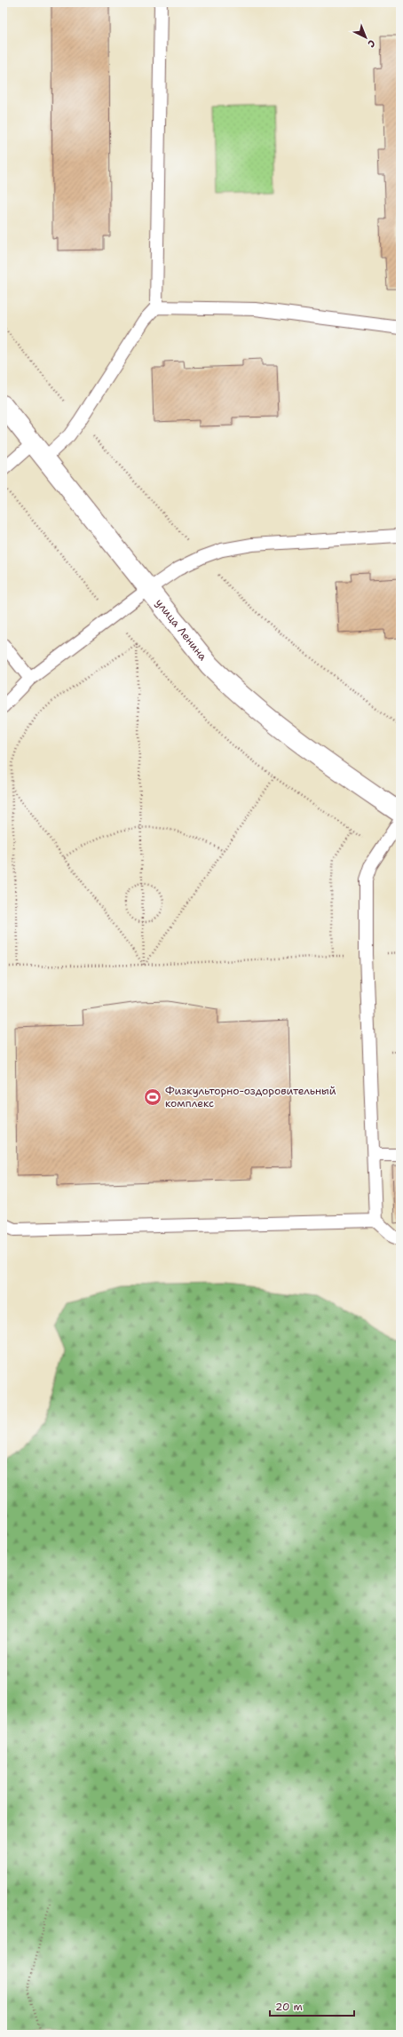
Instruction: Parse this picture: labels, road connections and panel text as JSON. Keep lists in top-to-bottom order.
{
  "streets": {
    "street": ["улица Ленина"]
  },
  "places": {
    "sports": ["Физкульторно-оздоровительный комплекс"]
  },
  "scale_bar": "20 m",
  "north": "bottom right"
}
